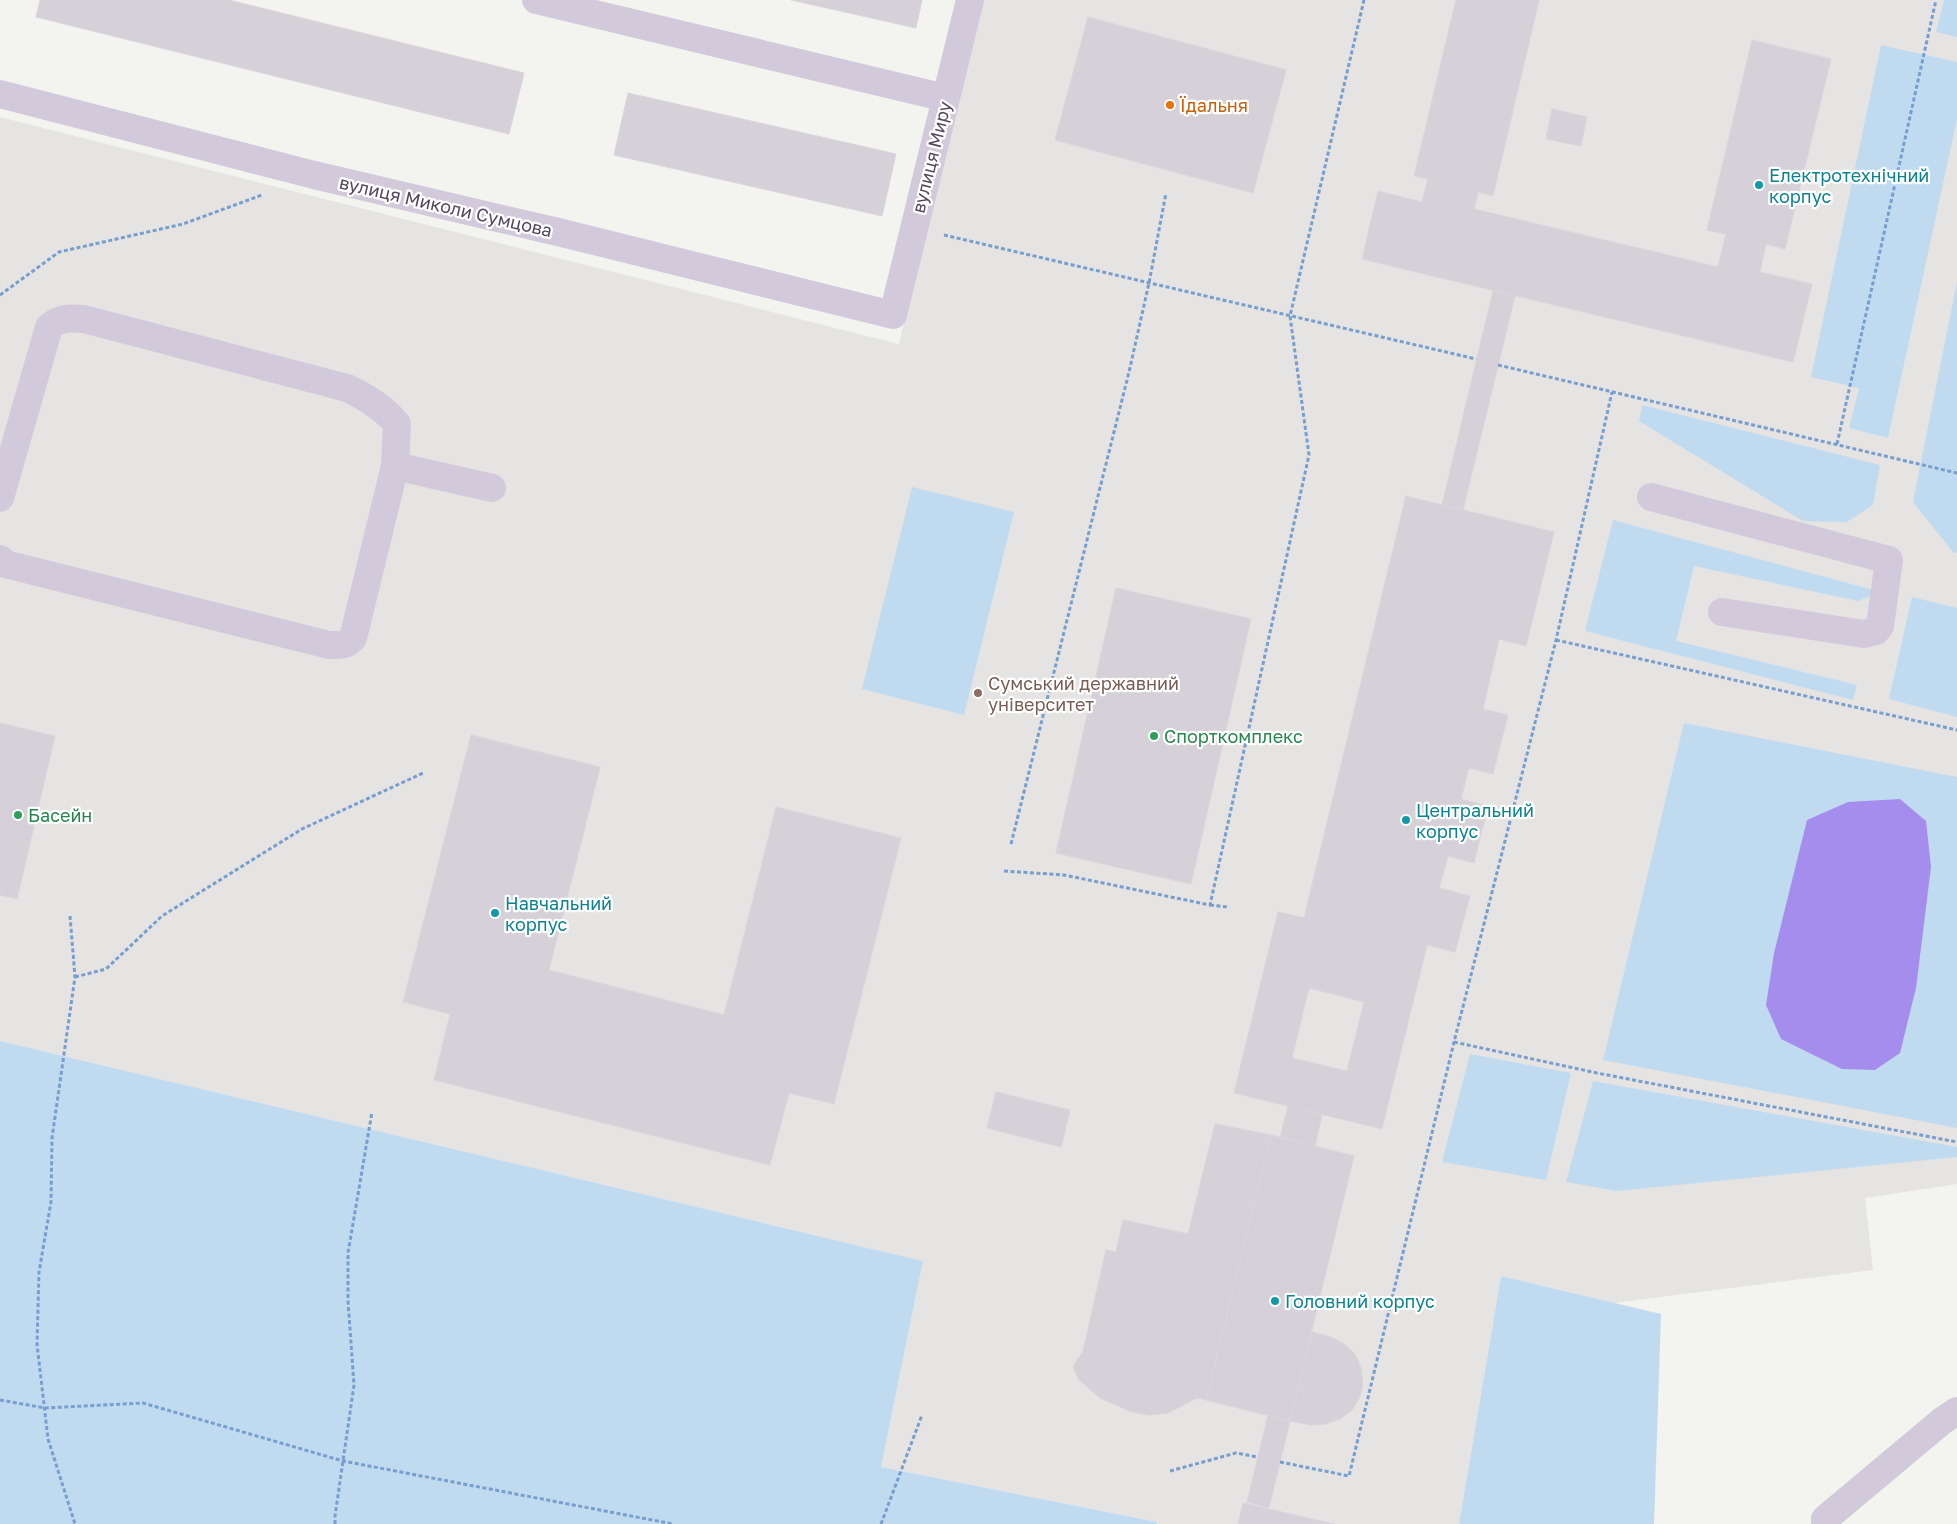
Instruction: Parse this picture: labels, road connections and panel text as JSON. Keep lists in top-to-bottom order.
{
  "streets": {
    "street": ["вулиця Миру", "вулиця Миколи Сумцова"]
  },
  "crossings": [
    ["вулиця Миру", "вулиця Миколи Сумцова"]
  ],
  "places": [
    "Їдальня",
    "Електротехнічний корпус",
    "Сумський державний університет",
    "Спорткомплекс",
    "Басейн",
    "Центральний корпус",
    "Навчальний корпус",
    "Головний корпус"
  ]
}
